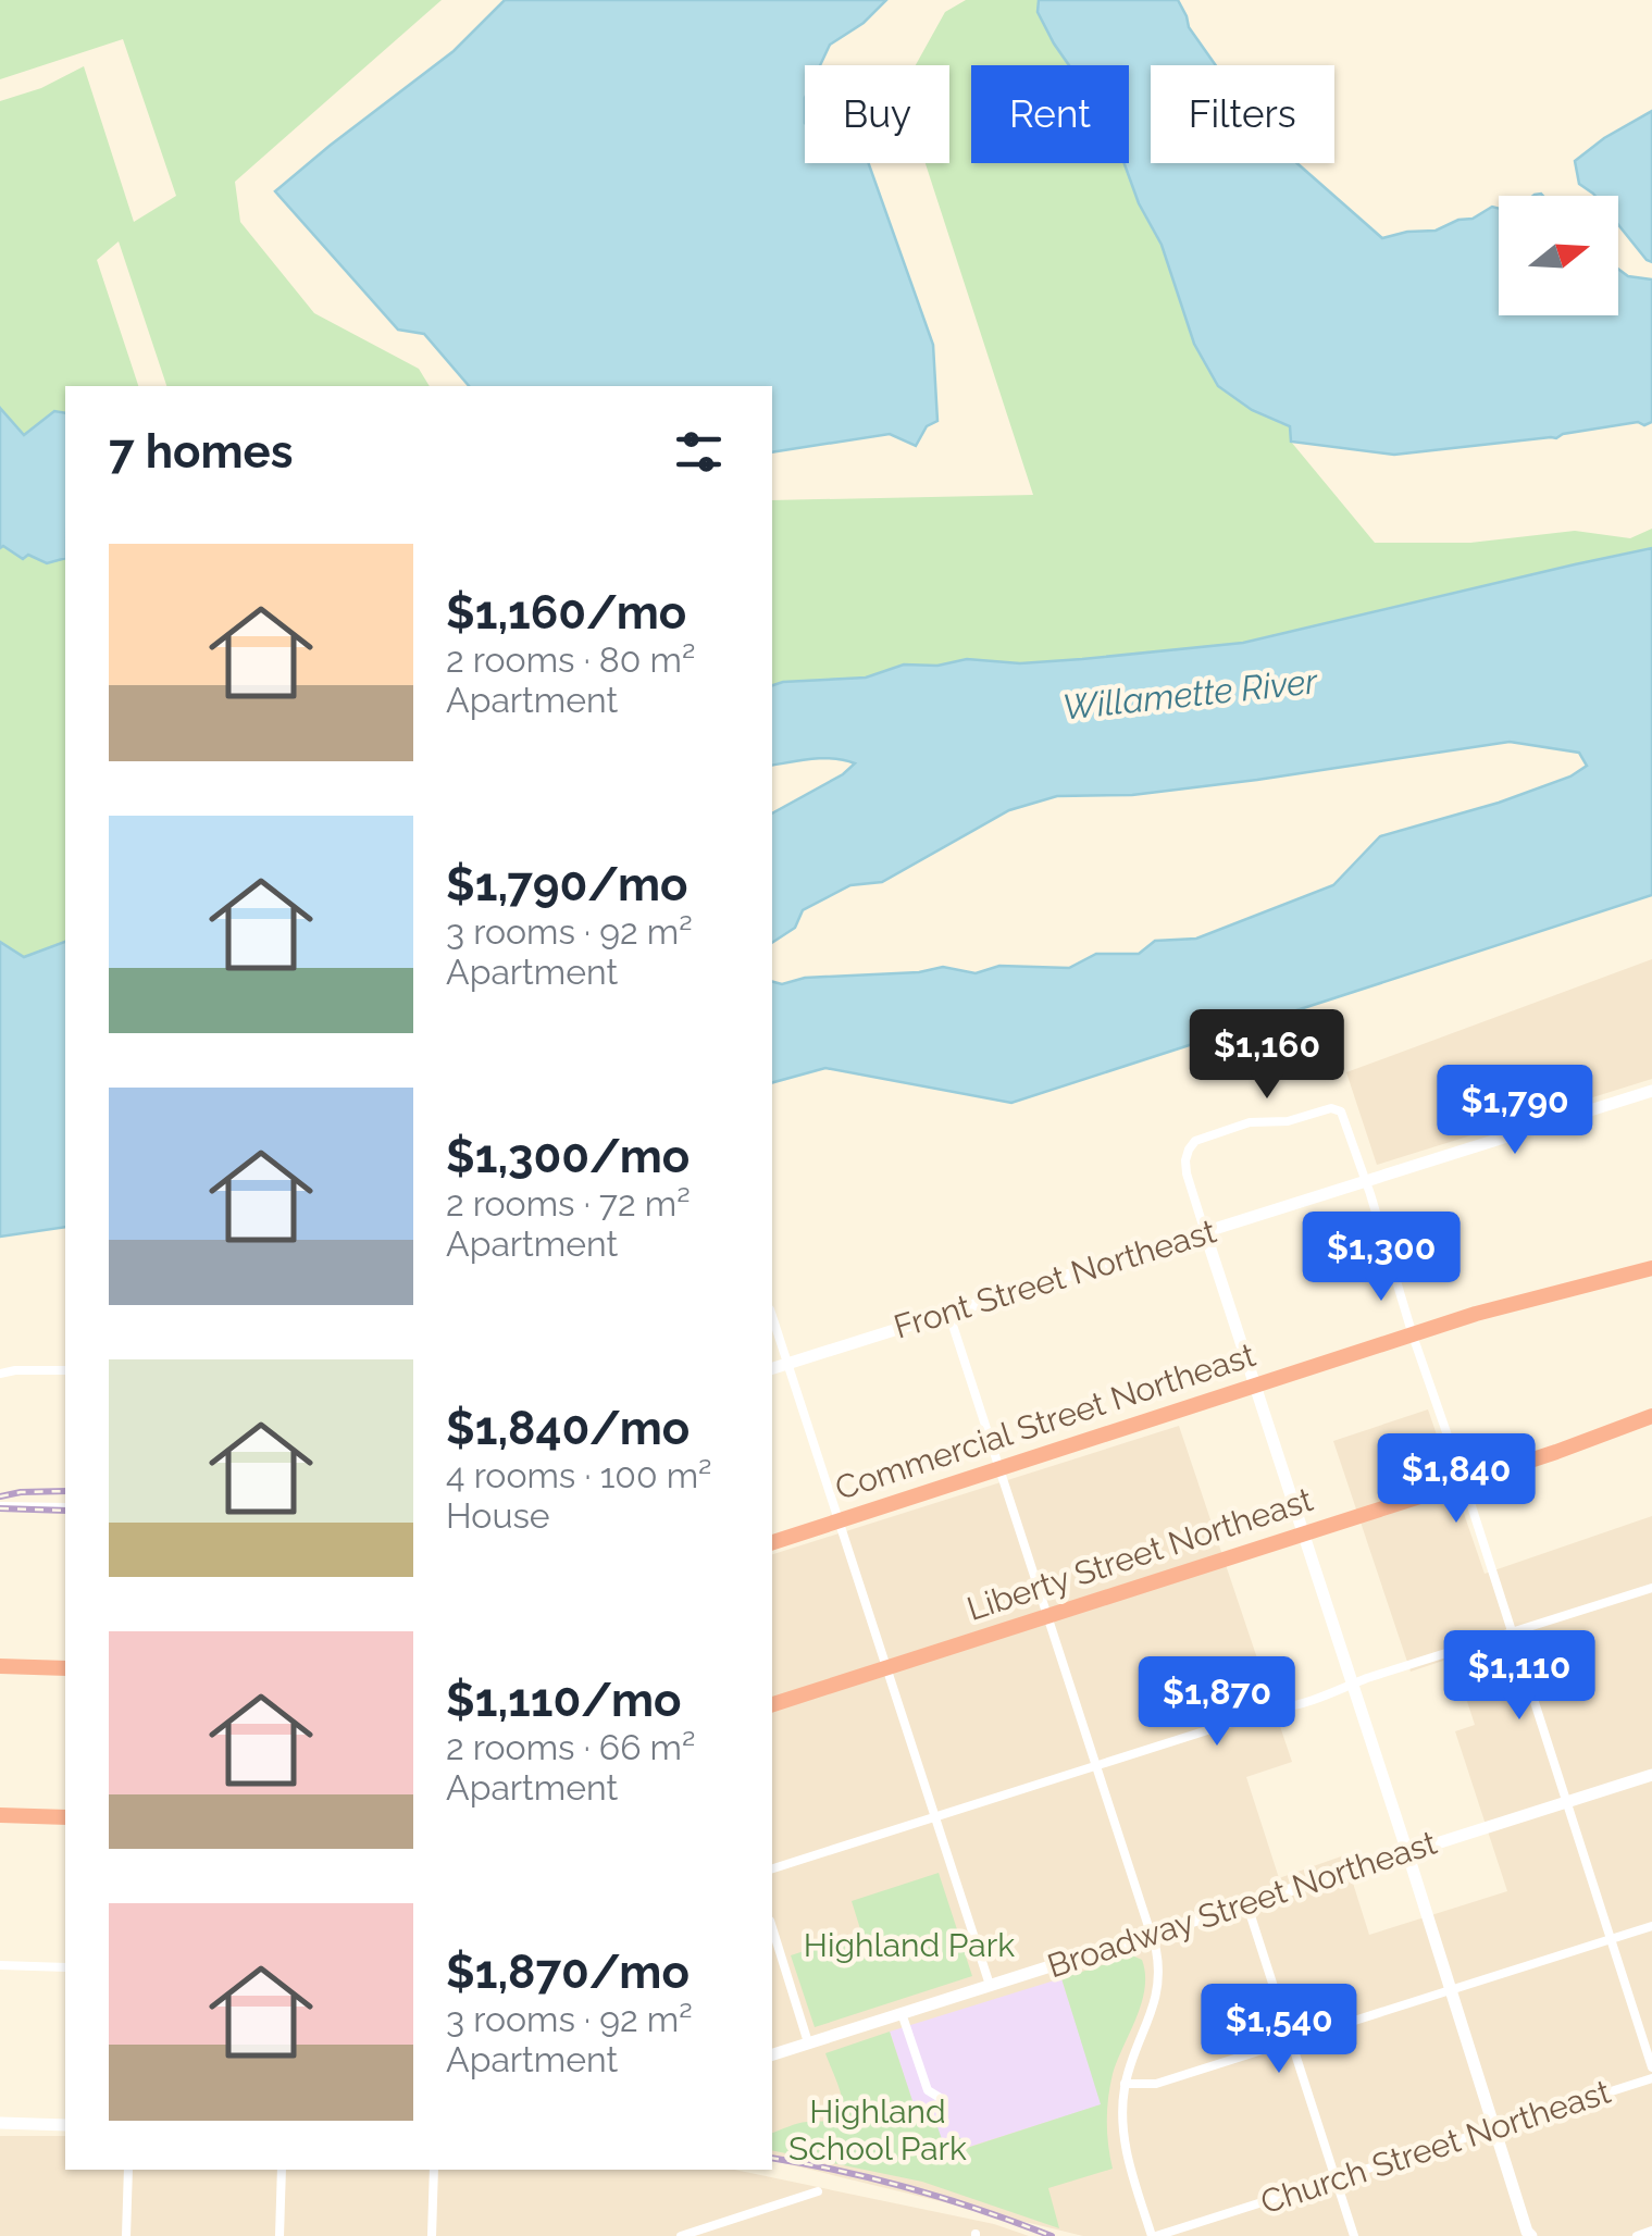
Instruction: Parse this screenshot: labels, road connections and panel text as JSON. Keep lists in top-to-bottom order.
{
  "streets": {
    "highway": ["Commercial Street Northeast", "Liberty Street Northeast"],
    "main road": ["Front Street Northeast", "Broadway Street Northeast"],
    "street": ["Church Street Northeast"]
  },
  "water": ["Willamette River"],
  "parks": ["Highland Park", "Highland School Park"],
  "north": "right",
  "page": {
    "chip": ["Buy", "Rent", "Filters"],
    "heading": "7 homes",
    "list": [
      {
        "name": "$1,160/mo",
        "note": "2 rooms · 80 m² · Apartment"
      },
      {
        "name": "$1,790/mo",
        "note": "3 rooms · 92 m² · Apartment"
      },
      {
        "name": "$1,300/mo",
        "note": "2 rooms · 72 m² · Apartment"
      },
      {
        "name": "$1,840/mo",
        "note": "4 rooms · 100 m² · House"
      },
      {
        "name": "$1,110/mo",
        "note": "2 rooms · 66 m² · Apartment"
      },
      {
        "name": "$1,870/mo",
        "note": "3 rooms · 92 m² · Apartment"
      }
    ],
    "price": [
      "$1,160",
      "$1,790",
      "$1,300",
      "$1,840",
      "$1,110",
      "$1,870",
      "$1,540"
    ]
  }
}
